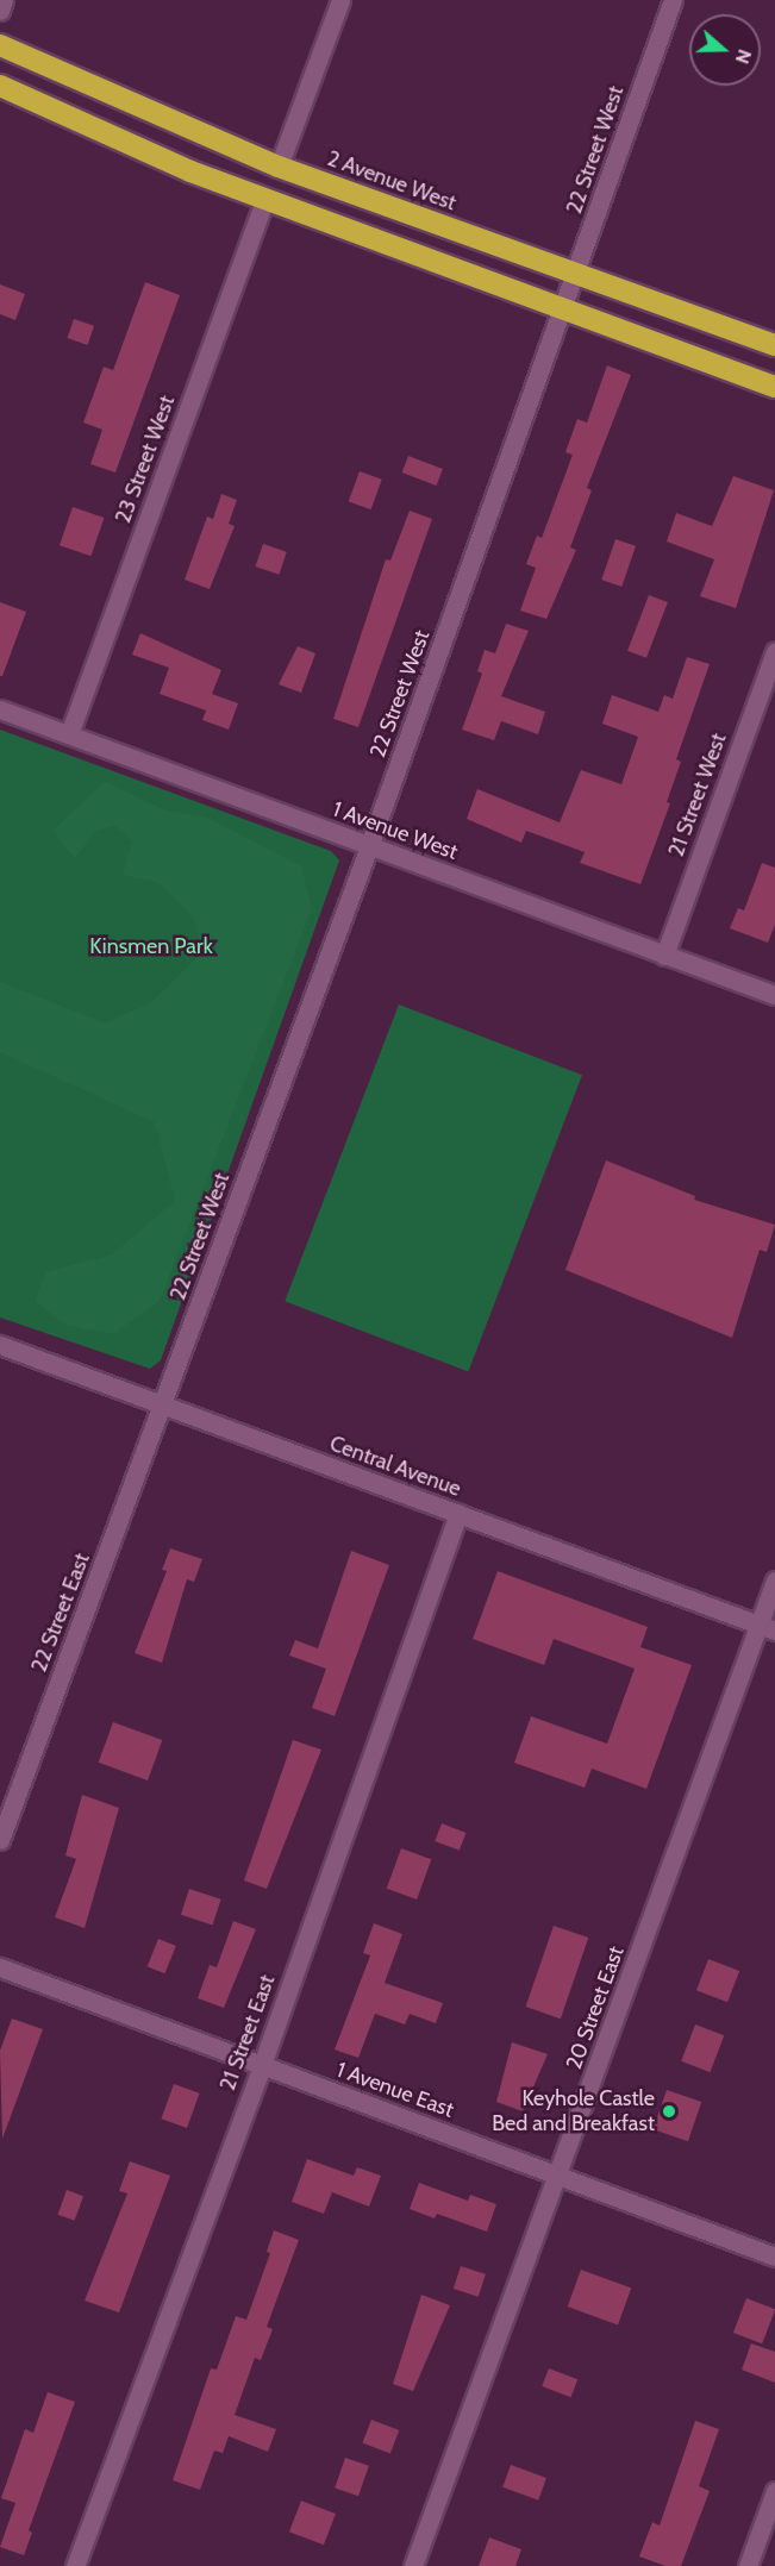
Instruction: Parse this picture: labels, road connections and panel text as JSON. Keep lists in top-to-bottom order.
{
  "streets": {
    "highway": ["2 Avenue West"],
    "street": [
      "22 Street West",
      "23 Street West",
      "21 Street West",
      "1 Avenue West",
      "Central Avenue",
      "22 Street East",
      "20 Street East",
      "21 Street East",
      "1 Avenue East"
    ]
  },
  "crossings": [
    ["22 Street West", "2 Avenue West"],
    ["22 Street West", "1 Avenue West"],
    ["22 Street West", "Central Avenue"],
    ["22 Street West", "22 Street East"],
    ["23 Street West", "1 Avenue West"],
    ["21 Street West", "1 Avenue West"],
    ["Central Avenue", "22 Street East"],
    ["Central Avenue", "20 Street East"],
    ["Central Avenue", "21 Street East"],
    ["20 Street East", "1 Avenue East"],
    ["21 Street East", "1 Avenue East"]
  ],
  "parks": ["Kinsmen Park"],
  "places": ["Keyhole Castle Bed and Breakfast"],
  "north": "right"
}
